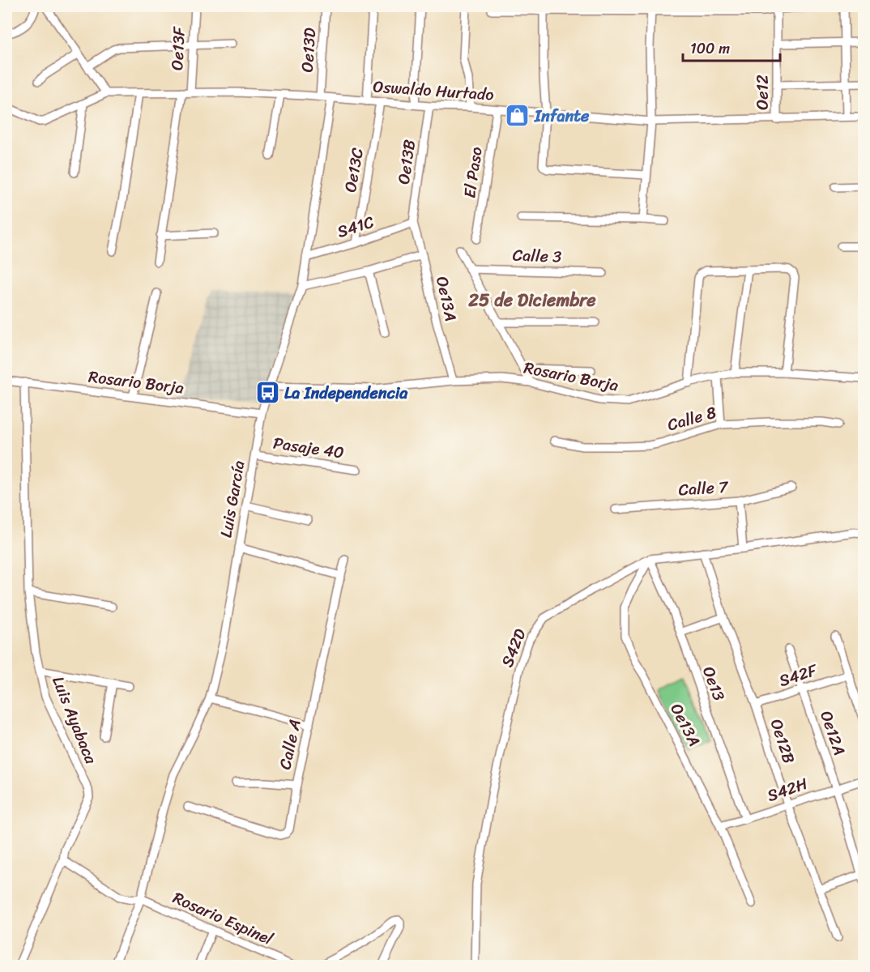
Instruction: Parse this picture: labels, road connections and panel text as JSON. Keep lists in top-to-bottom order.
{
  "streets": {
    "street": [
      "Oe13F",
      "Oe13D",
      "Oswaldo Hurtado",
      "Oe12",
      "Oe13B",
      "Oe13C",
      "El Paso",
      "S41C",
      "Calle 3",
      "Oe13A",
      "Rosario Borja",
      "Calle 8",
      "Pasaje 40",
      "Calle 7",
      "Luis García",
      "S42D",
      "S42F",
      "Oe13",
      "Luis Ayabaca",
      "Oe12A",
      "Oe12B",
      "Calle A",
      "S42H",
      "Rosario Espinel"
    ]
  },
  "crossings": [
    ["Oe13F", "Oswaldo Hurtado"],
    ["Oe13D", "Oswaldo Hurtado"],
    ["Oswaldo Hurtado", "Oe12"],
    ["Oswaldo Hurtado", "Oe13B"],
    ["Oswaldo Hurtado", "Oe13C"],
    ["Oswaldo Hurtado", "El Paso"],
    ["Oswaldo Hurtado", "Luis García"],
    ["Oe13B", "S41C"],
    ["Oe13B", "Oe13A"],
    ["Oe13C", "S41C"],
    ["S41C", "Oe13A"],
    ["S41C", "Luis García"],
    ["Oe13A", "Rosario Borja"],
    ["Oe13A", "S42D"],
    ["Oe13A", "Oe13"],
    ["Oe13A", "S42H"],
    ["Rosario Borja", "Luis García"],
    ["Rosario Borja", "Luis Ayabaca"],
    ["Pasaje 40", "Luis García"],
    ["Luis García", "Rosario Espinel"],
    ["S42D", "Oe13"],
    ["S42D", "Oe12B"],
    ["S42F", "Oe12A"],
    ["S42F", "Oe12B"],
    ["Oe13", "S42H"],
    ["Oe12A", "S42H"],
    ["Oe12B", "S42H"]
  ],
  "districts": ["25 de Diciembre"],
  "places": {
    "shop": ["Infante"],
    "bus stop": ["La Independencia"]
  },
  "scale_bar": "100 m"
}
